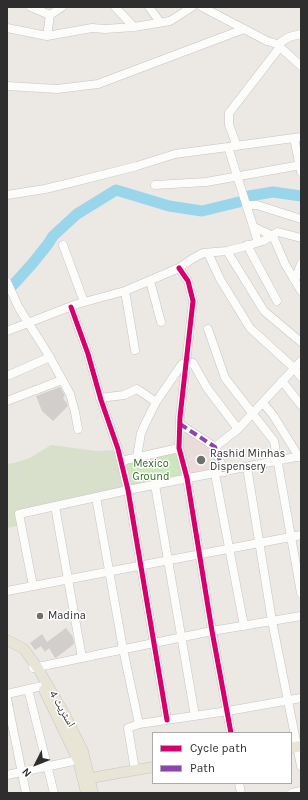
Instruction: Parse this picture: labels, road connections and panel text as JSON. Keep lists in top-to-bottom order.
{
  "streets": {
    "main road": ["اسٹریٹ 4"]
  },
  "parks": ["Mexico Ground"],
  "places": ["Rashid Minhas Dispensery", "Madina"],
  "legend": ["Cycle path", "Path"],
  "north": "bottom left"
}
